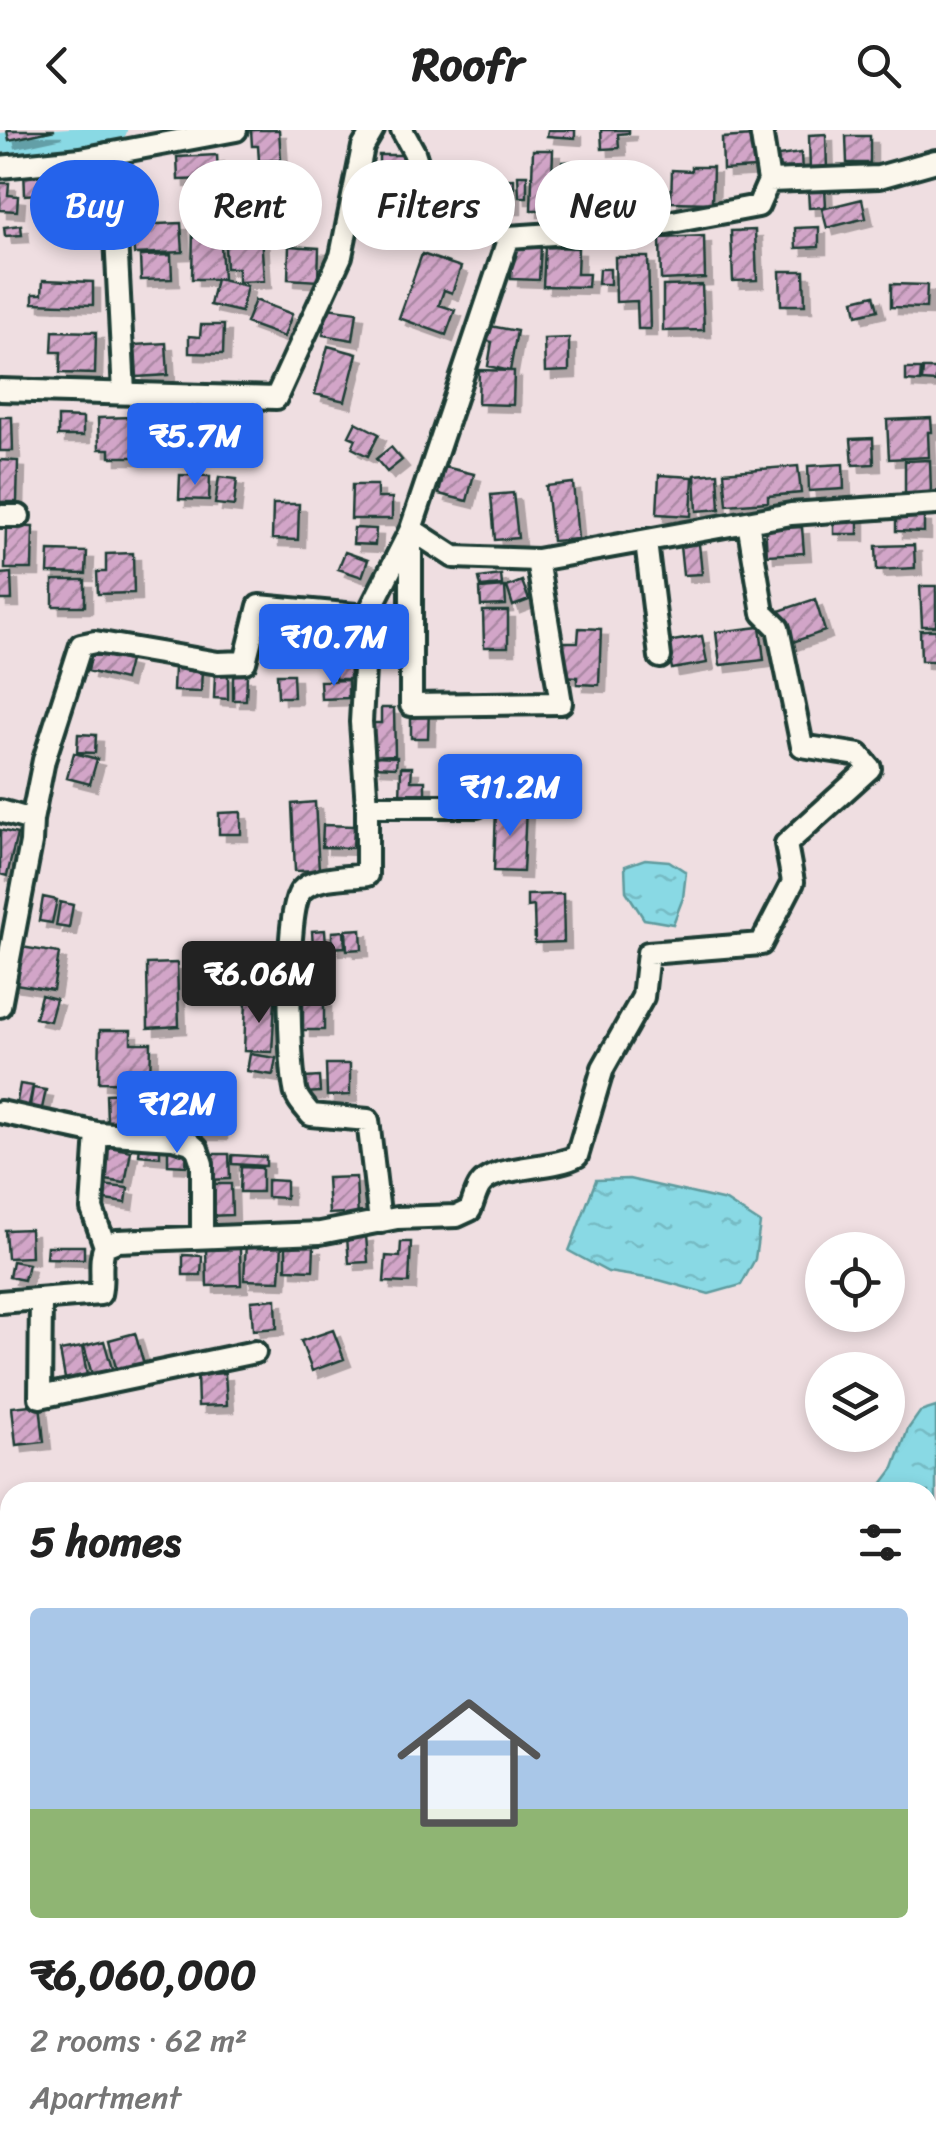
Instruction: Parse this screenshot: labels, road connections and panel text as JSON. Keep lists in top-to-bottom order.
{
  "page": {
    "header": "Roofr",
    "chip": [
      "Buy",
      "Rent",
      "Filters",
      "New"
    ],
    "price": [
      "₹5.7M",
      "₹10.7M",
      "₹11.2M",
      "₹6.06M",
      "₹12M"
    ],
    "heading": "5 homes",
    "list": [
      {
        "name": "₹6,060,000",
        "note": "2 rooms · 62 m² · Apartment"
      }
    ]
  }
}
